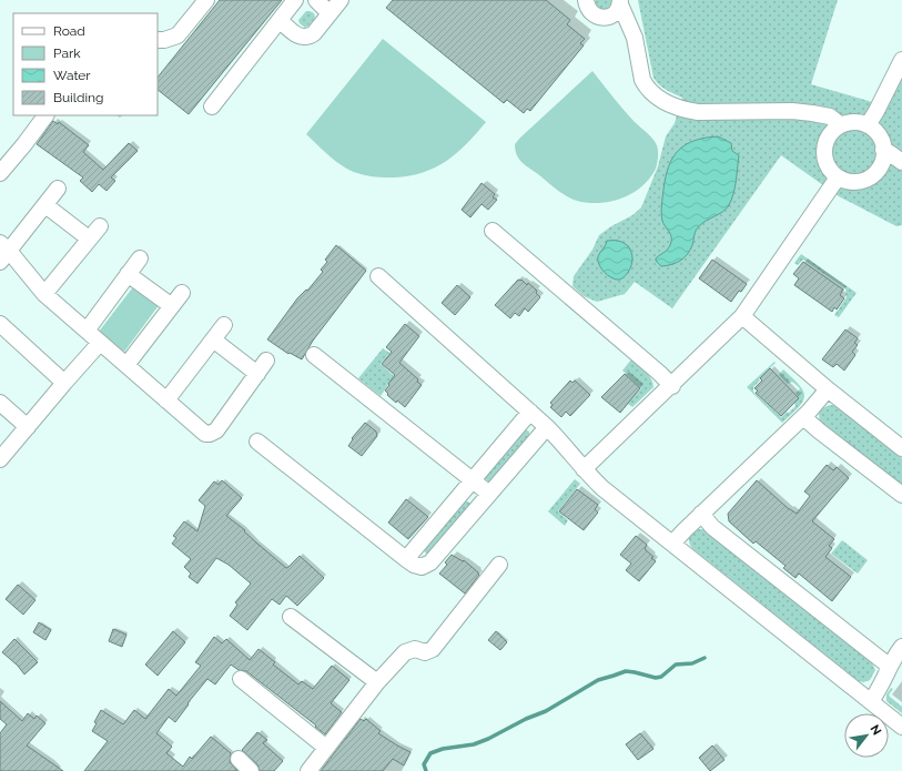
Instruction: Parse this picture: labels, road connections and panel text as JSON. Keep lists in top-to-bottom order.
{
  "legend": [
    "Road",
    "Park",
    "Water",
    "Building"
  ],
  "north": "top right"
}
